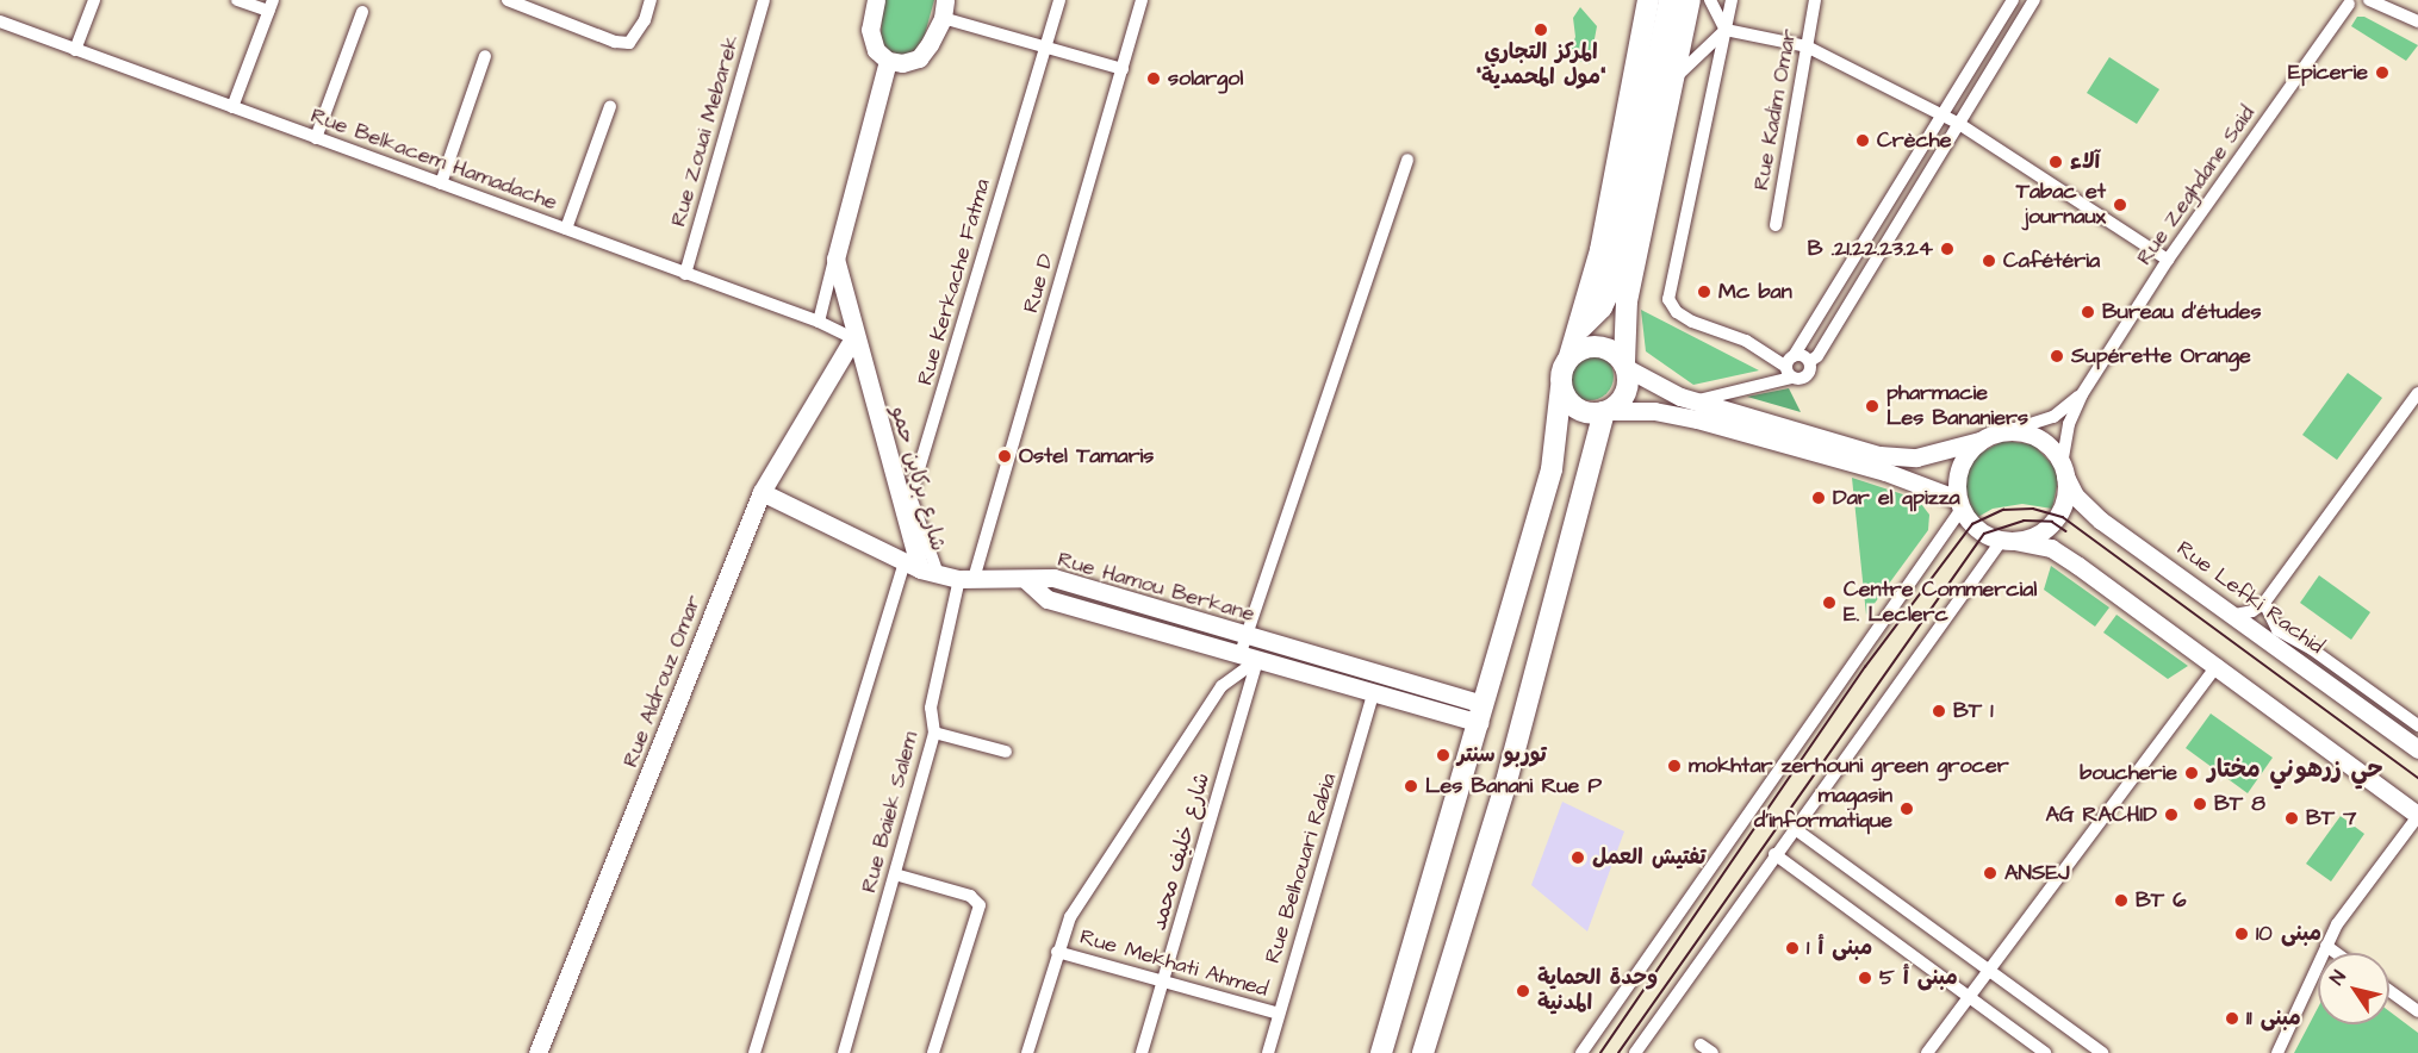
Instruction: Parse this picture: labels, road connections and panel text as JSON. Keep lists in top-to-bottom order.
{
  "streets": {
    "street": [
      "Rue Kadim Omar",
      "Rue Zouai Mebarek",
      "Rue Belkacem Hamadache",
      "Rue Zeghdane Said",
      "Rue Kerkache Fatma",
      "Rue D",
      "شارع بركاين حمو",
      "Rue Hamou Berkane",
      "Rue Lefki Rachid",
      "Rue Aldrouz Omar",
      "Rue Baiek Salem",
      "شارع خليف محمد",
      "Rue Belhouari Rabia",
      "Rue Mekhati Ahmed"
    ]
  },
  "crossings": [
    ["Rue Zouai Mebarek", "Rue Belkacem Hamadache"],
    ["Rue Belkacem Hamadache", "شارع بركاين حمو"],
    ["Rue Belkacem Hamadache", "Rue Aldrouz Omar"],
    ["Rue Kerkache Fatma", "شارع بركاين حمو"],
    ["Rue D", "شارع بركاين حمو"],
    ["Rue D", "Rue Baiek Salem"],
    ["شارع بركاين حمو", "Rue Hamou Berkane"],
    ["شارع بركاين حمو", "Rue Aldrouz Omar"],
    ["شارع بركاين حمو", "Rue Baiek Salem"],
    ["Rue Hamou Berkane", "شارع خليف محمد"],
    ["Rue Hamou Berkane", "Rue Belhouari Rabia"],
    ["شارع خليف محمد", "Rue Mekhati Ahmed"],
    ["Rue Belhouari Rabia", "Rue Mekhati Ahmed"]
  ],
  "districts": ["حي زرهوني مختار"],
  "places": [
    "المركز التجاري \"مول المحمدية\"",
    "Epicerie",
    "solargol",
    "Crèche",
    "آلاء",
    "Tabac et journaux",
    "B .21.22.23.24",
    "Cafétéria",
    "Mc ban",
    "Bureau d'études",
    "Supérette Orange",
    "pharmacie Les Bananiers",
    "Ostel Tamaris",
    "Dar el qpizza",
    "Centre Commercial E. Leclerc",
    "BT 1",
    "توربو سنتر",
    "mokhtar zerhouni green grocer",
    "boucherie",
    "Les Banani Rue P",
    "BT 8",
    "magasin d'informatique",
    "AG RACHID",
    "BT 7",
    "تفتيش العمل",
    "ANSEJ",
    "BT 6",
    "مبنى 10",
    "مبنى أ 1",
    "مبنى أ 5",
    "وحدة الحماية المدنية",
    "مبنى 11"
  ],
  "north": "top left"
}
